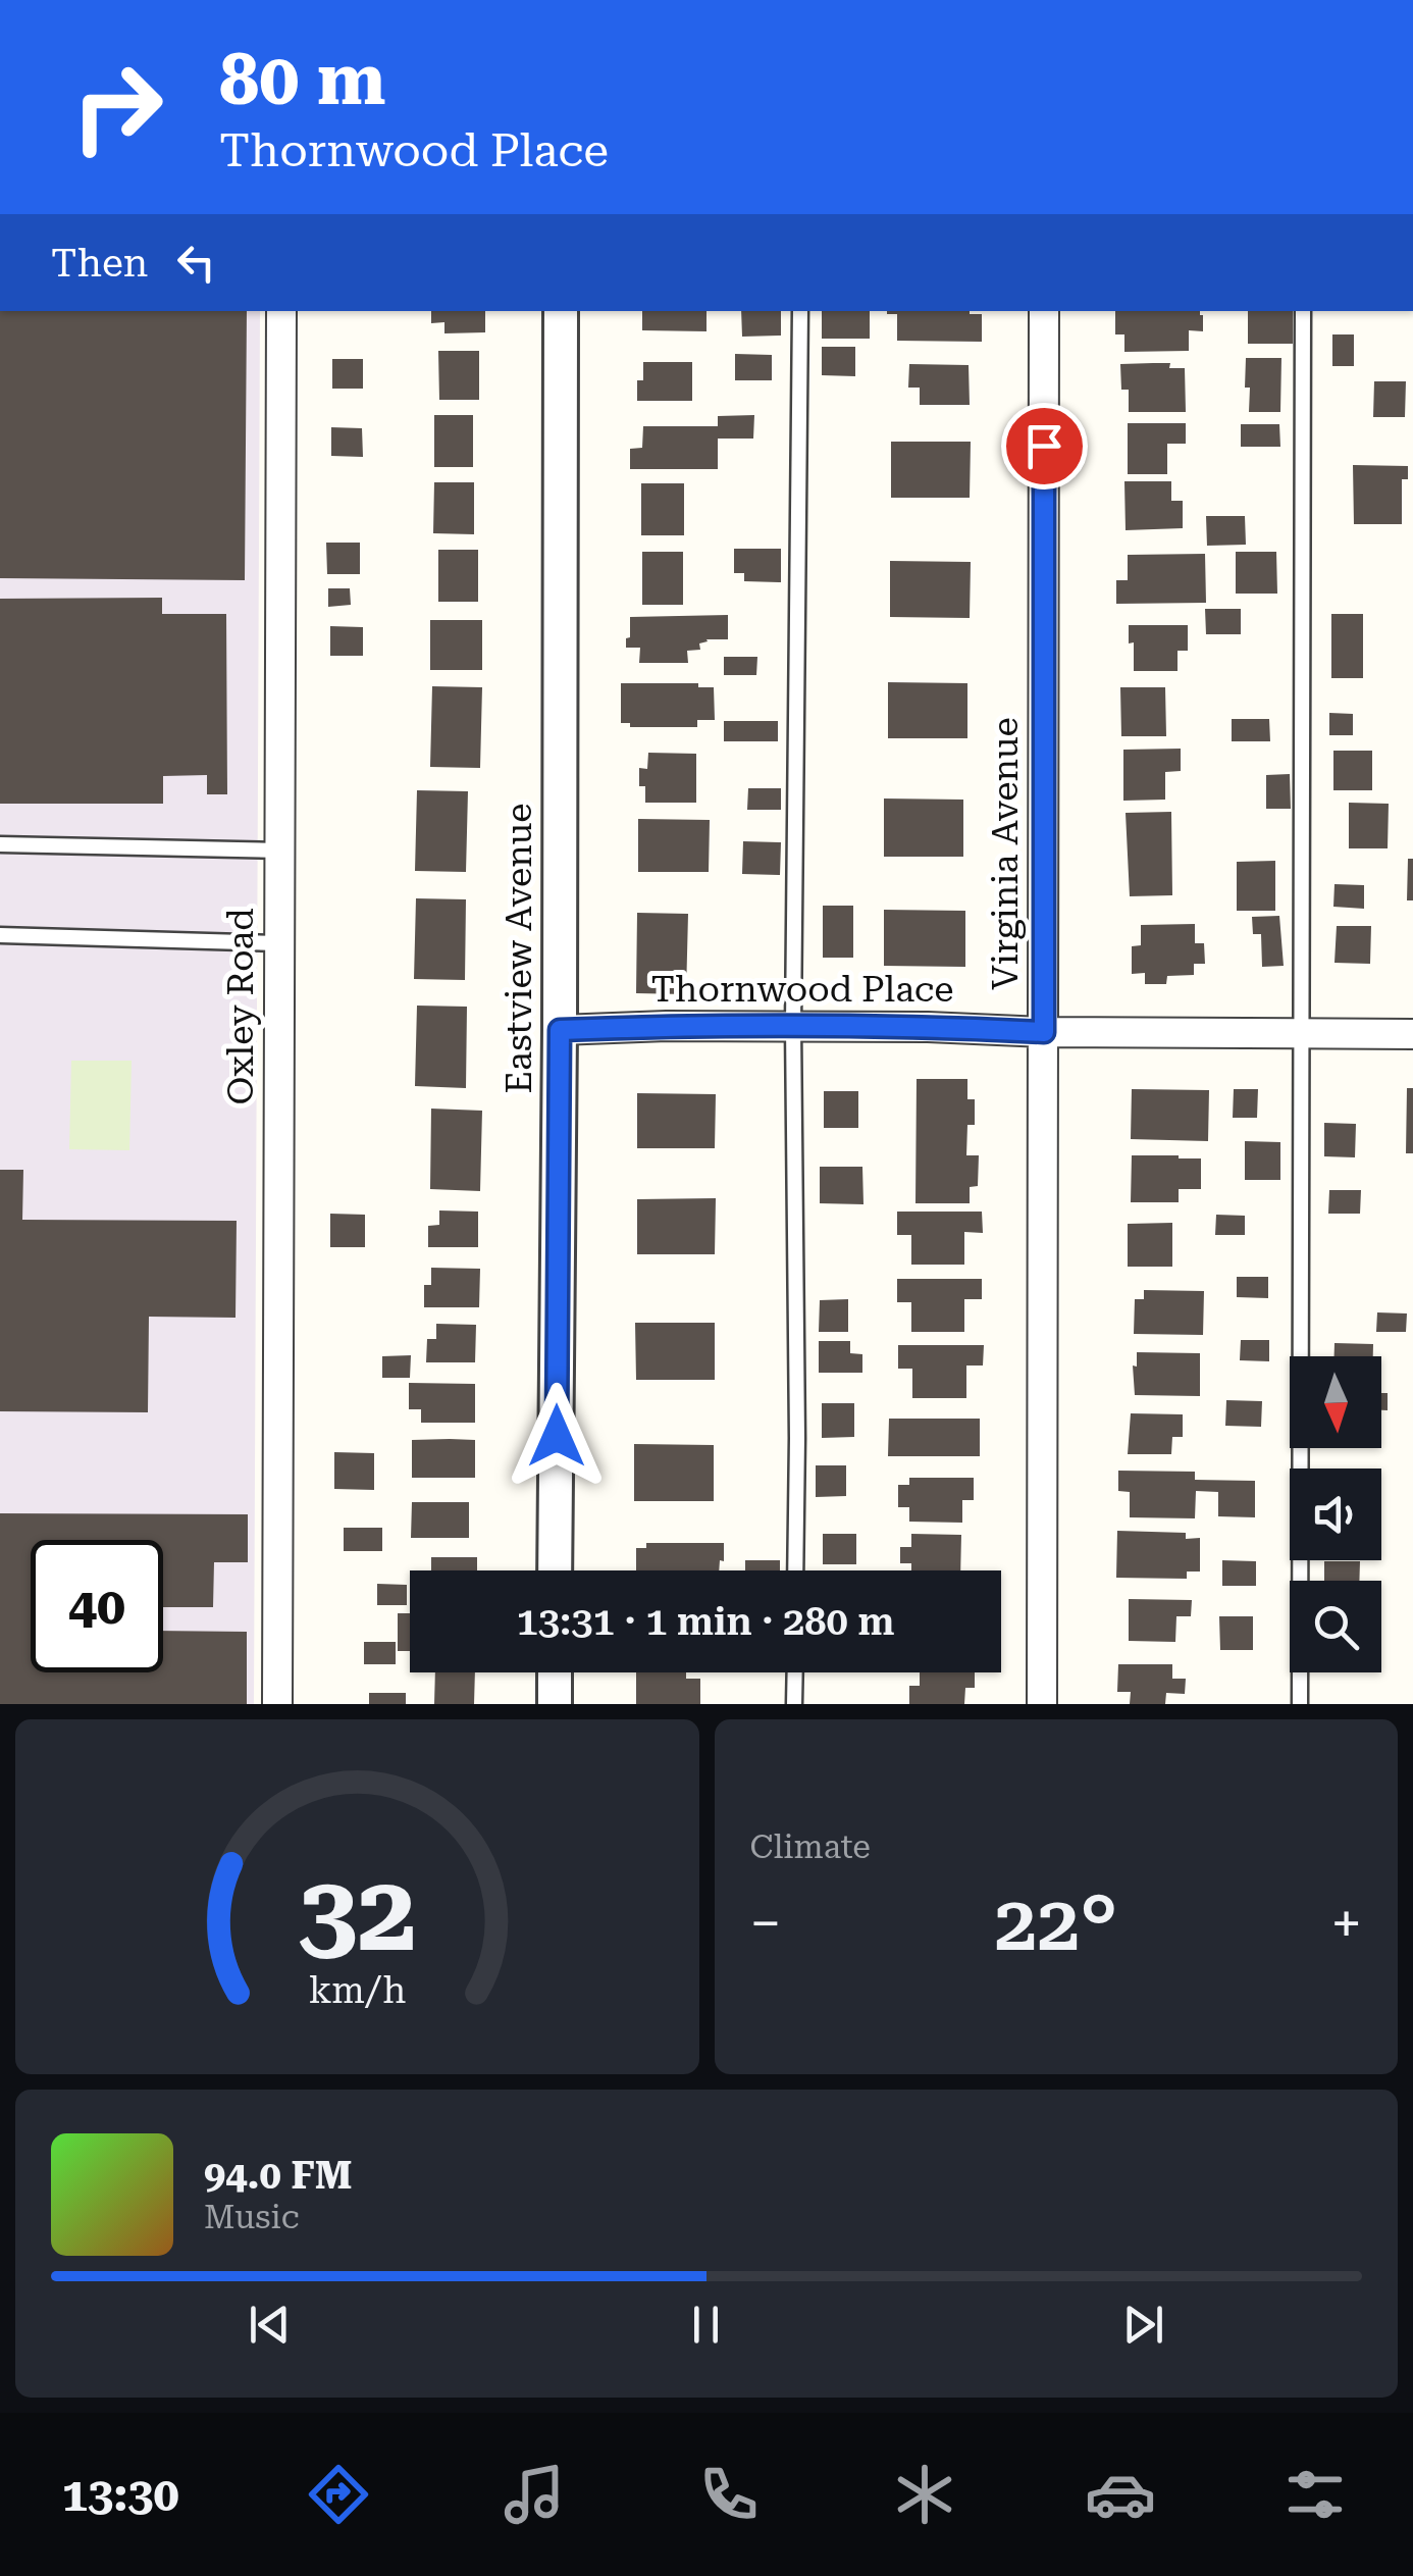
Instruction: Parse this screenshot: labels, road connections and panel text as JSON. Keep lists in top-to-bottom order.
{
  "streets": {
    "street": [
      "Virginia Avenue",
      "Eastview Avenue",
      "Thornwood Place",
      "Oxley Road"
    ]
  },
  "crossings": [
    ["Virginia Avenue", "Thornwood Place"],
    ["Eastview Avenue", "Thornwood Place"]
  ],
  "north": "bottom",
  "page": {
    "turn": ["80 m", "Thornwood Place"],
    "then": "Then",
    "limit": "40",
    "trip": "13:31 · 1 min · 280 m",
    "tile": "Climate",
    "heat": ["−", "22°", "+"],
    "song": ["94.0 FM", "Music"],
    "tabs": "13:30",
    "gauge": ["32", "km/h"]
  }
}
